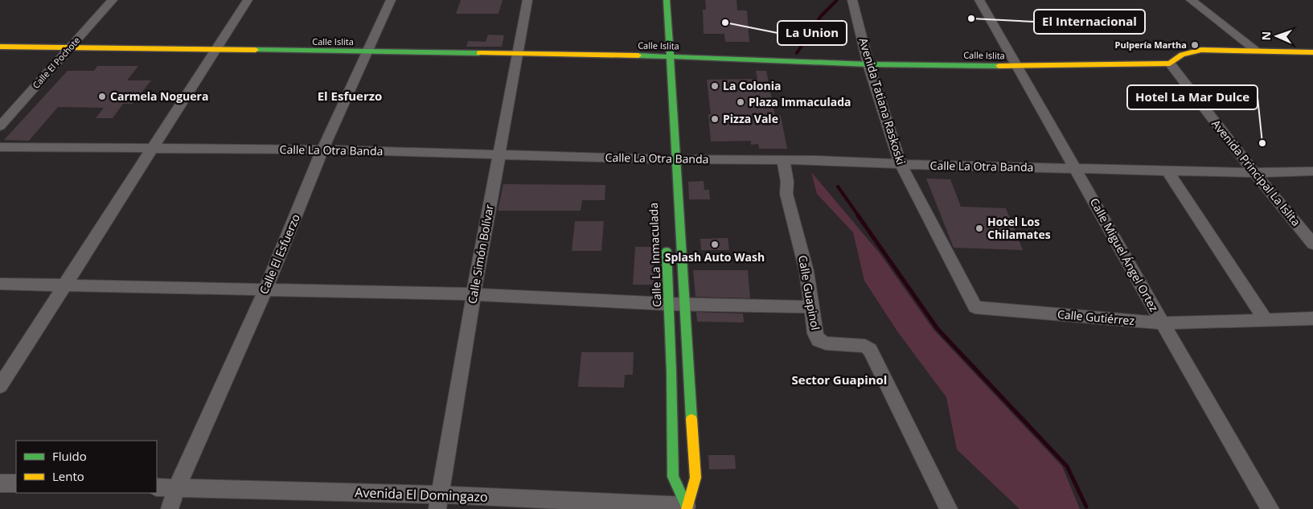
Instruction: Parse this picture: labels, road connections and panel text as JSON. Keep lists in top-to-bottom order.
{
  "streets": {
    "street": [
      "Calle Islita",
      "Calle El Pochote",
      "Avenida Tatiana Raskoski",
      "Calle La Otra Banda",
      "Avenida Principal La Islita",
      "Calle El Esfuerzo",
      "Calle Simón Bolívar",
      "Calle La Inmaculada",
      "Calle Miguel Ángel Ortez",
      "Calle Guapinol",
      "Calle Gutiérrez",
      "Avenida El Domingazo"
    ]
  },
  "crossings": [
    ["Calle Islita", "Calle El Pochote"],
    ["Calle Islita", "Avenida Tatiana Raskoski"],
    ["Calle Islita", "Avenida Principal La Islita"],
    ["Calle Islita", "Calle El Esfuerzo"],
    ["Calle Islita", "Calle Simón Bolívar"],
    ["Calle Islita", "Calle La Inmaculada"],
    ["Calle Islita", "Calle Miguel Ángel Ortez"],
    ["Avenida Tatiana Raskoski", "Calle La Otra Banda"],
    ["Avenida Tatiana Raskoski", "Calle Gutiérrez"],
    ["Calle La Otra Banda", "Avenida Principal La Islita"],
    ["Calle La Otra Banda", "Calle El Esfuerzo"],
    ["Calle La Otra Banda", "Calle Simón Bolívar"],
    ["Calle La Otra Banda", "Calle La Inmaculada"],
    ["Calle La Otra Banda", "Calle Miguel Ángel Ortez"],
    ["Calle La Otra Banda", "Calle Guapinol"],
    ["Calle El Esfuerzo", "Avenida El Domingazo"],
    ["Calle Simón Bolívar", "Avenida El Domingazo"],
    ["Calle La Inmaculada", "Avenida El Domingazo"],
    ["Calle Miguel Ángel Ortez", "Calle Gutiérrez"]
  ],
  "districts": ["El Esfuerzo", "Sector Guapinol"],
  "places": [
    "El Internacional",
    "La Union",
    "Pulpería Martha",
    "La Colonia",
    "Carmela Noguera",
    "Plaza Immaculada",
    "Pizza Vale",
    "Hotel La Mar Dulce",
    "Hotel Los Chilamates",
    "Splash Auto Wash"
  ],
  "legend": ["Fluido", "Lento"],
  "north": "left"
}
